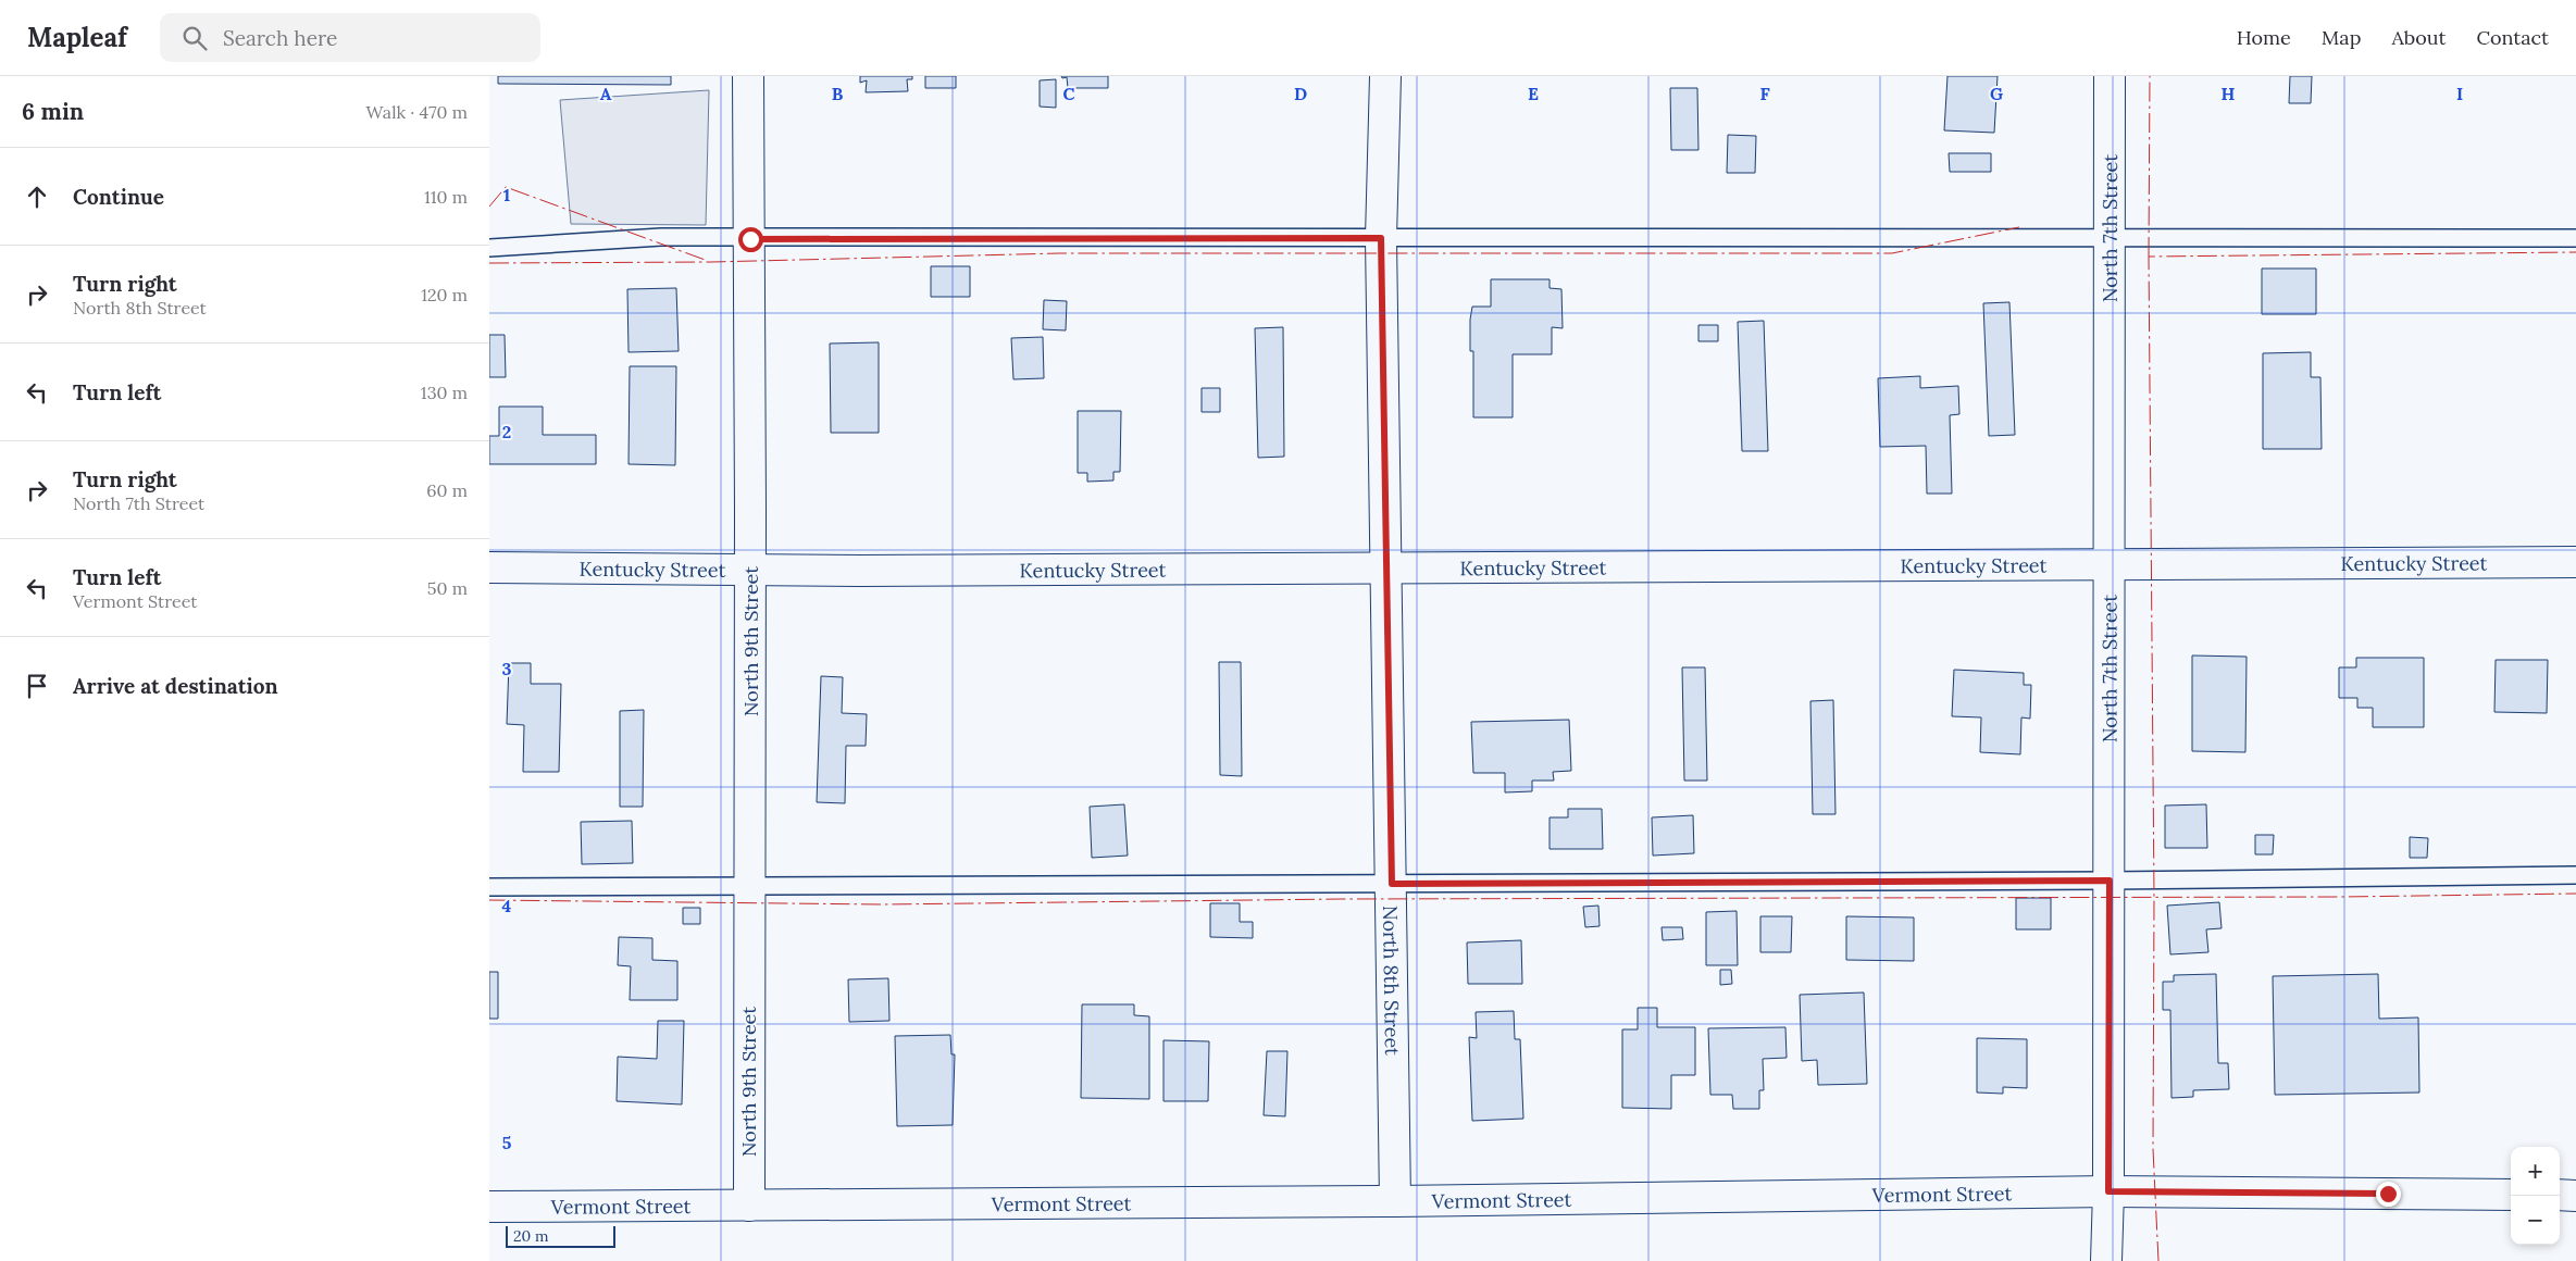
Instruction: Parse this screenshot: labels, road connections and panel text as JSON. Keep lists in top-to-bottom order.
{
  "streets": {
    "street": [
      "North 7th Street",
      "Kentucky Street",
      "North 9th Street",
      "North 8th Street",
      "Vermont Street"
    ]
  },
  "crossings": [
    ["North 7th Street", "Kentucky Street"],
    ["North 7th Street", "Vermont Street"],
    ["Kentucky Street", "North 9th Street"],
    ["Kentucky Street", "North 8th Street"],
    ["North 9th Street", "Vermont Street"],
    ["North 8th Street", "Vermont Street"]
  ],
  "scale_bar": "20 m",
  "page": {
    "header": "Mapleaf",
    "search": "Search here",
    "nav": [
      "Home",
      "Map",
      "About",
      "Contact"
    ],
    "heading": ["6 min", "Walk · 470 m"],
    "list": [
      ["Continue", "110 m"],
      ["Turn right", "North 8th Street", "120 m"],
      ["Turn left", "130 m"],
      ["Turn right", "North 7th Street", "60 m"],
      ["Turn left", "Vermont Street", "50 m"],
      "Arrive at destination"
    ],
    "map_buttons": ["+", "−"],
    "scale": "20 m"
  },
  "grid": {
    "columns": [
      "A",
      "B",
      "C",
      "D",
      "E",
      "F",
      "G",
      "H",
      "I"
    ],
    "rows": [
      "1",
      "2",
      "3",
      "4",
      "5"
    ]
  }
}
